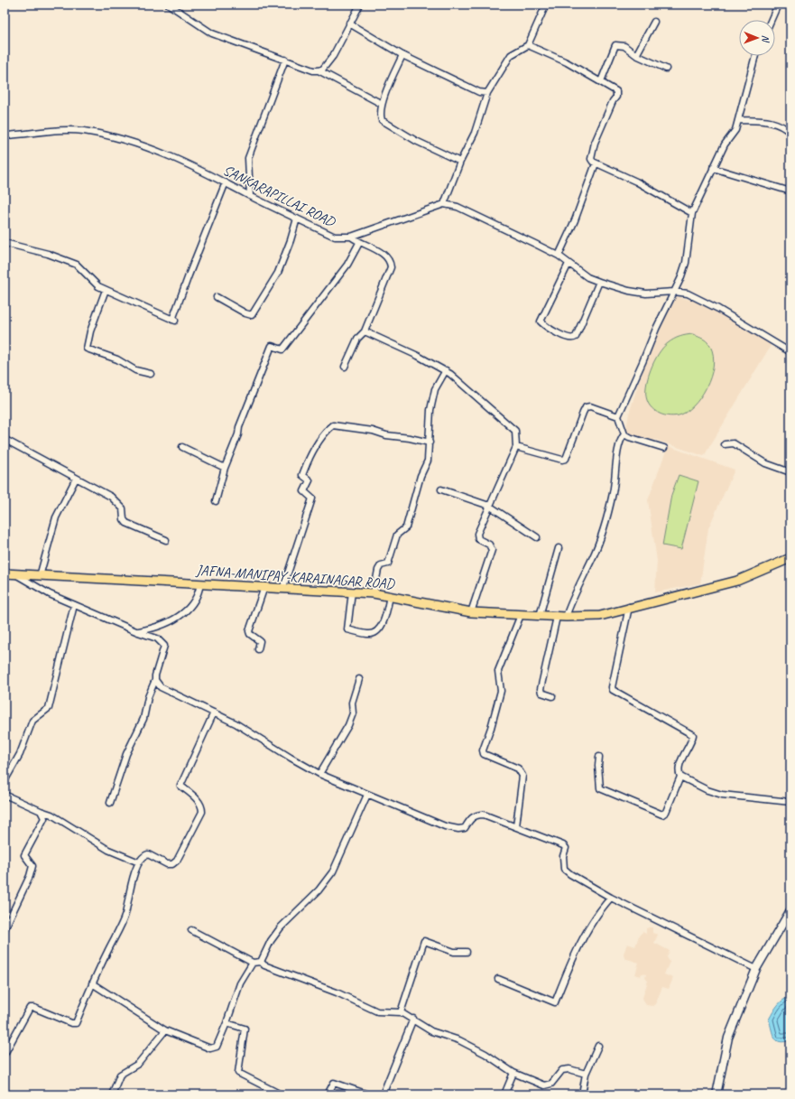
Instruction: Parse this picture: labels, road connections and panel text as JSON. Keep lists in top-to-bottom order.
{
  "streets": {
    "main road": ["JAFNA-MANIPAY-KARAINAGAR ROAD"],
    "street": ["SANKARAPILLAI ROAD"]
  },
  "north": "right"
}
